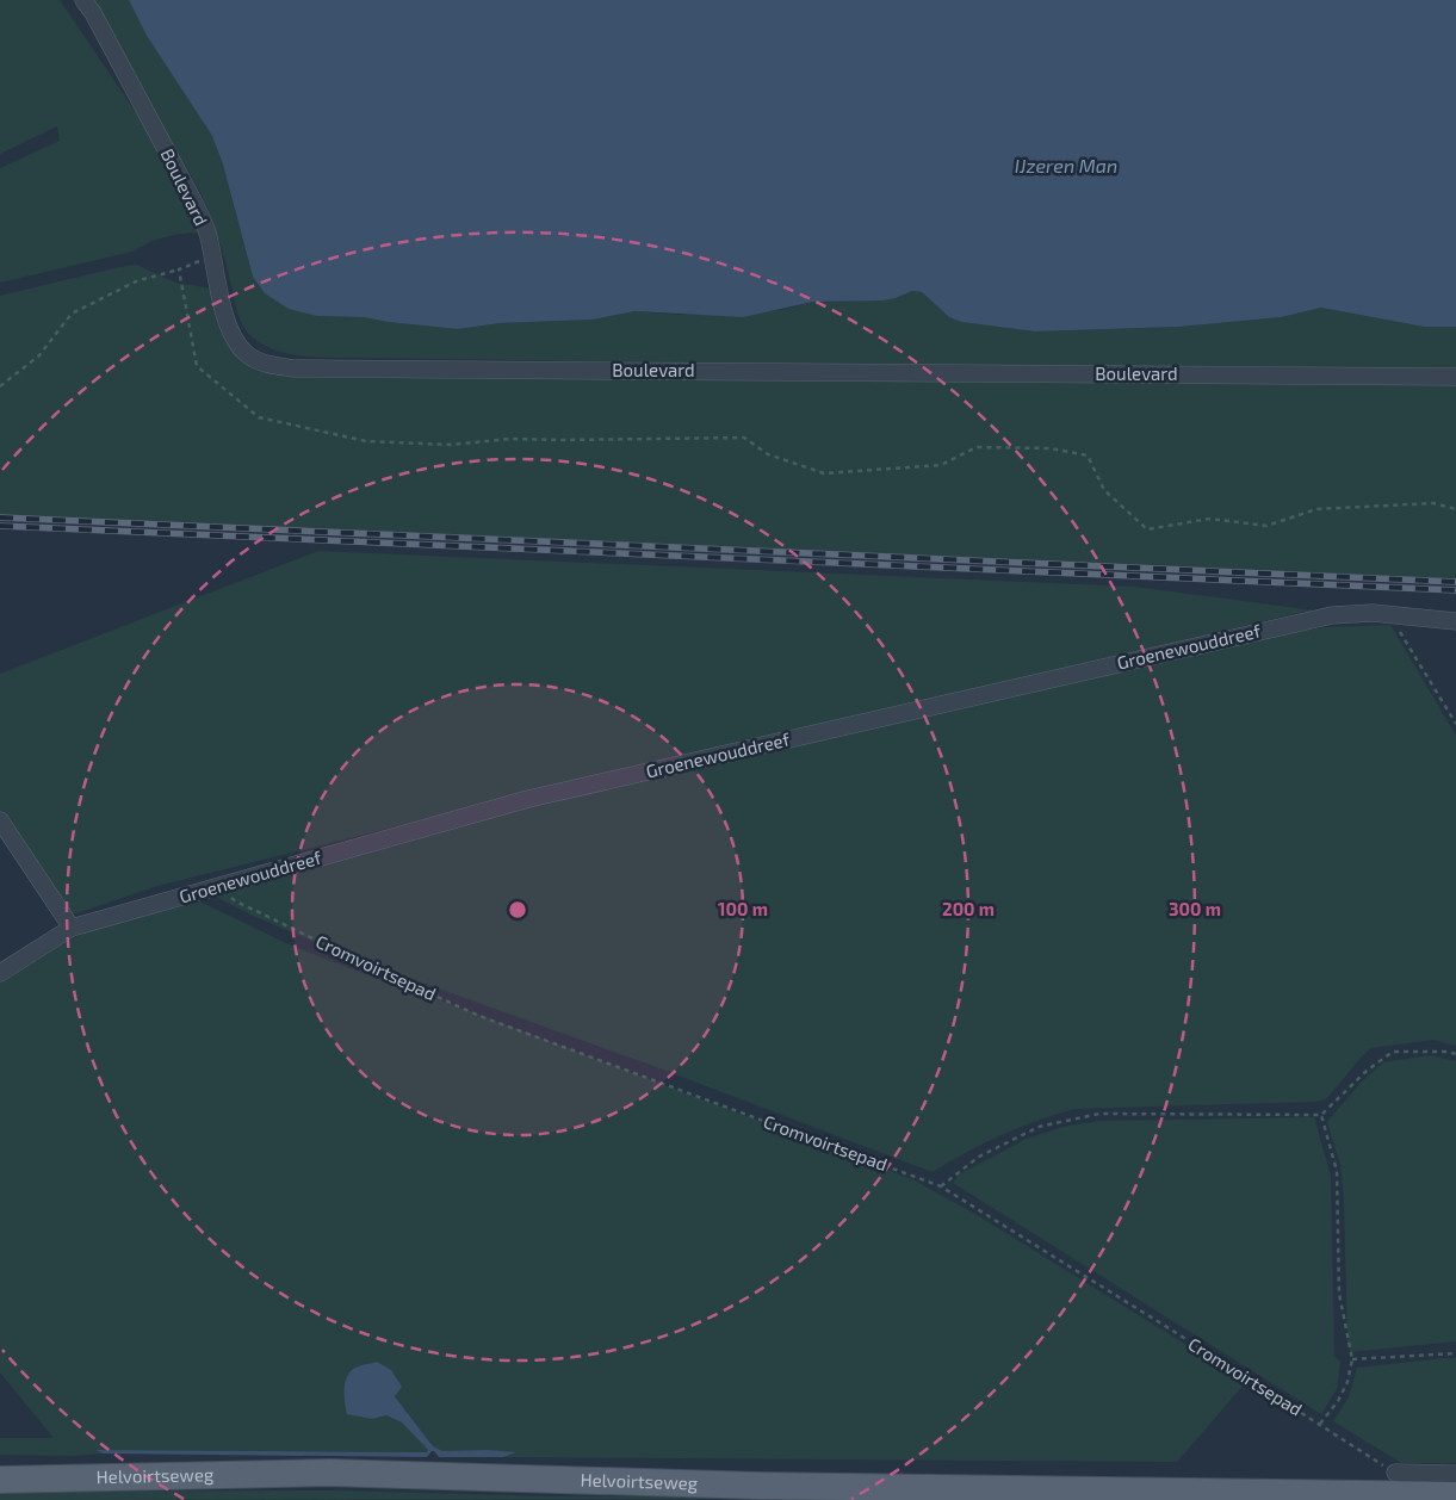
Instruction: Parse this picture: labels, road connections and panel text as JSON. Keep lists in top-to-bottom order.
{
  "streets": {
    "main road": ["Helvoirtseweg"],
    "street": ["Boulevard", "Groenewouddreef"],
    "path": ["Cromvoirtsepad"]
  },
  "crossings": [
    ["Groenewouddreef", "Cromvoirtsepad"]
  ],
  "water": ["IJzeren Man"],
  "rings": ["100 m", "200 m", "300 m"]
}
